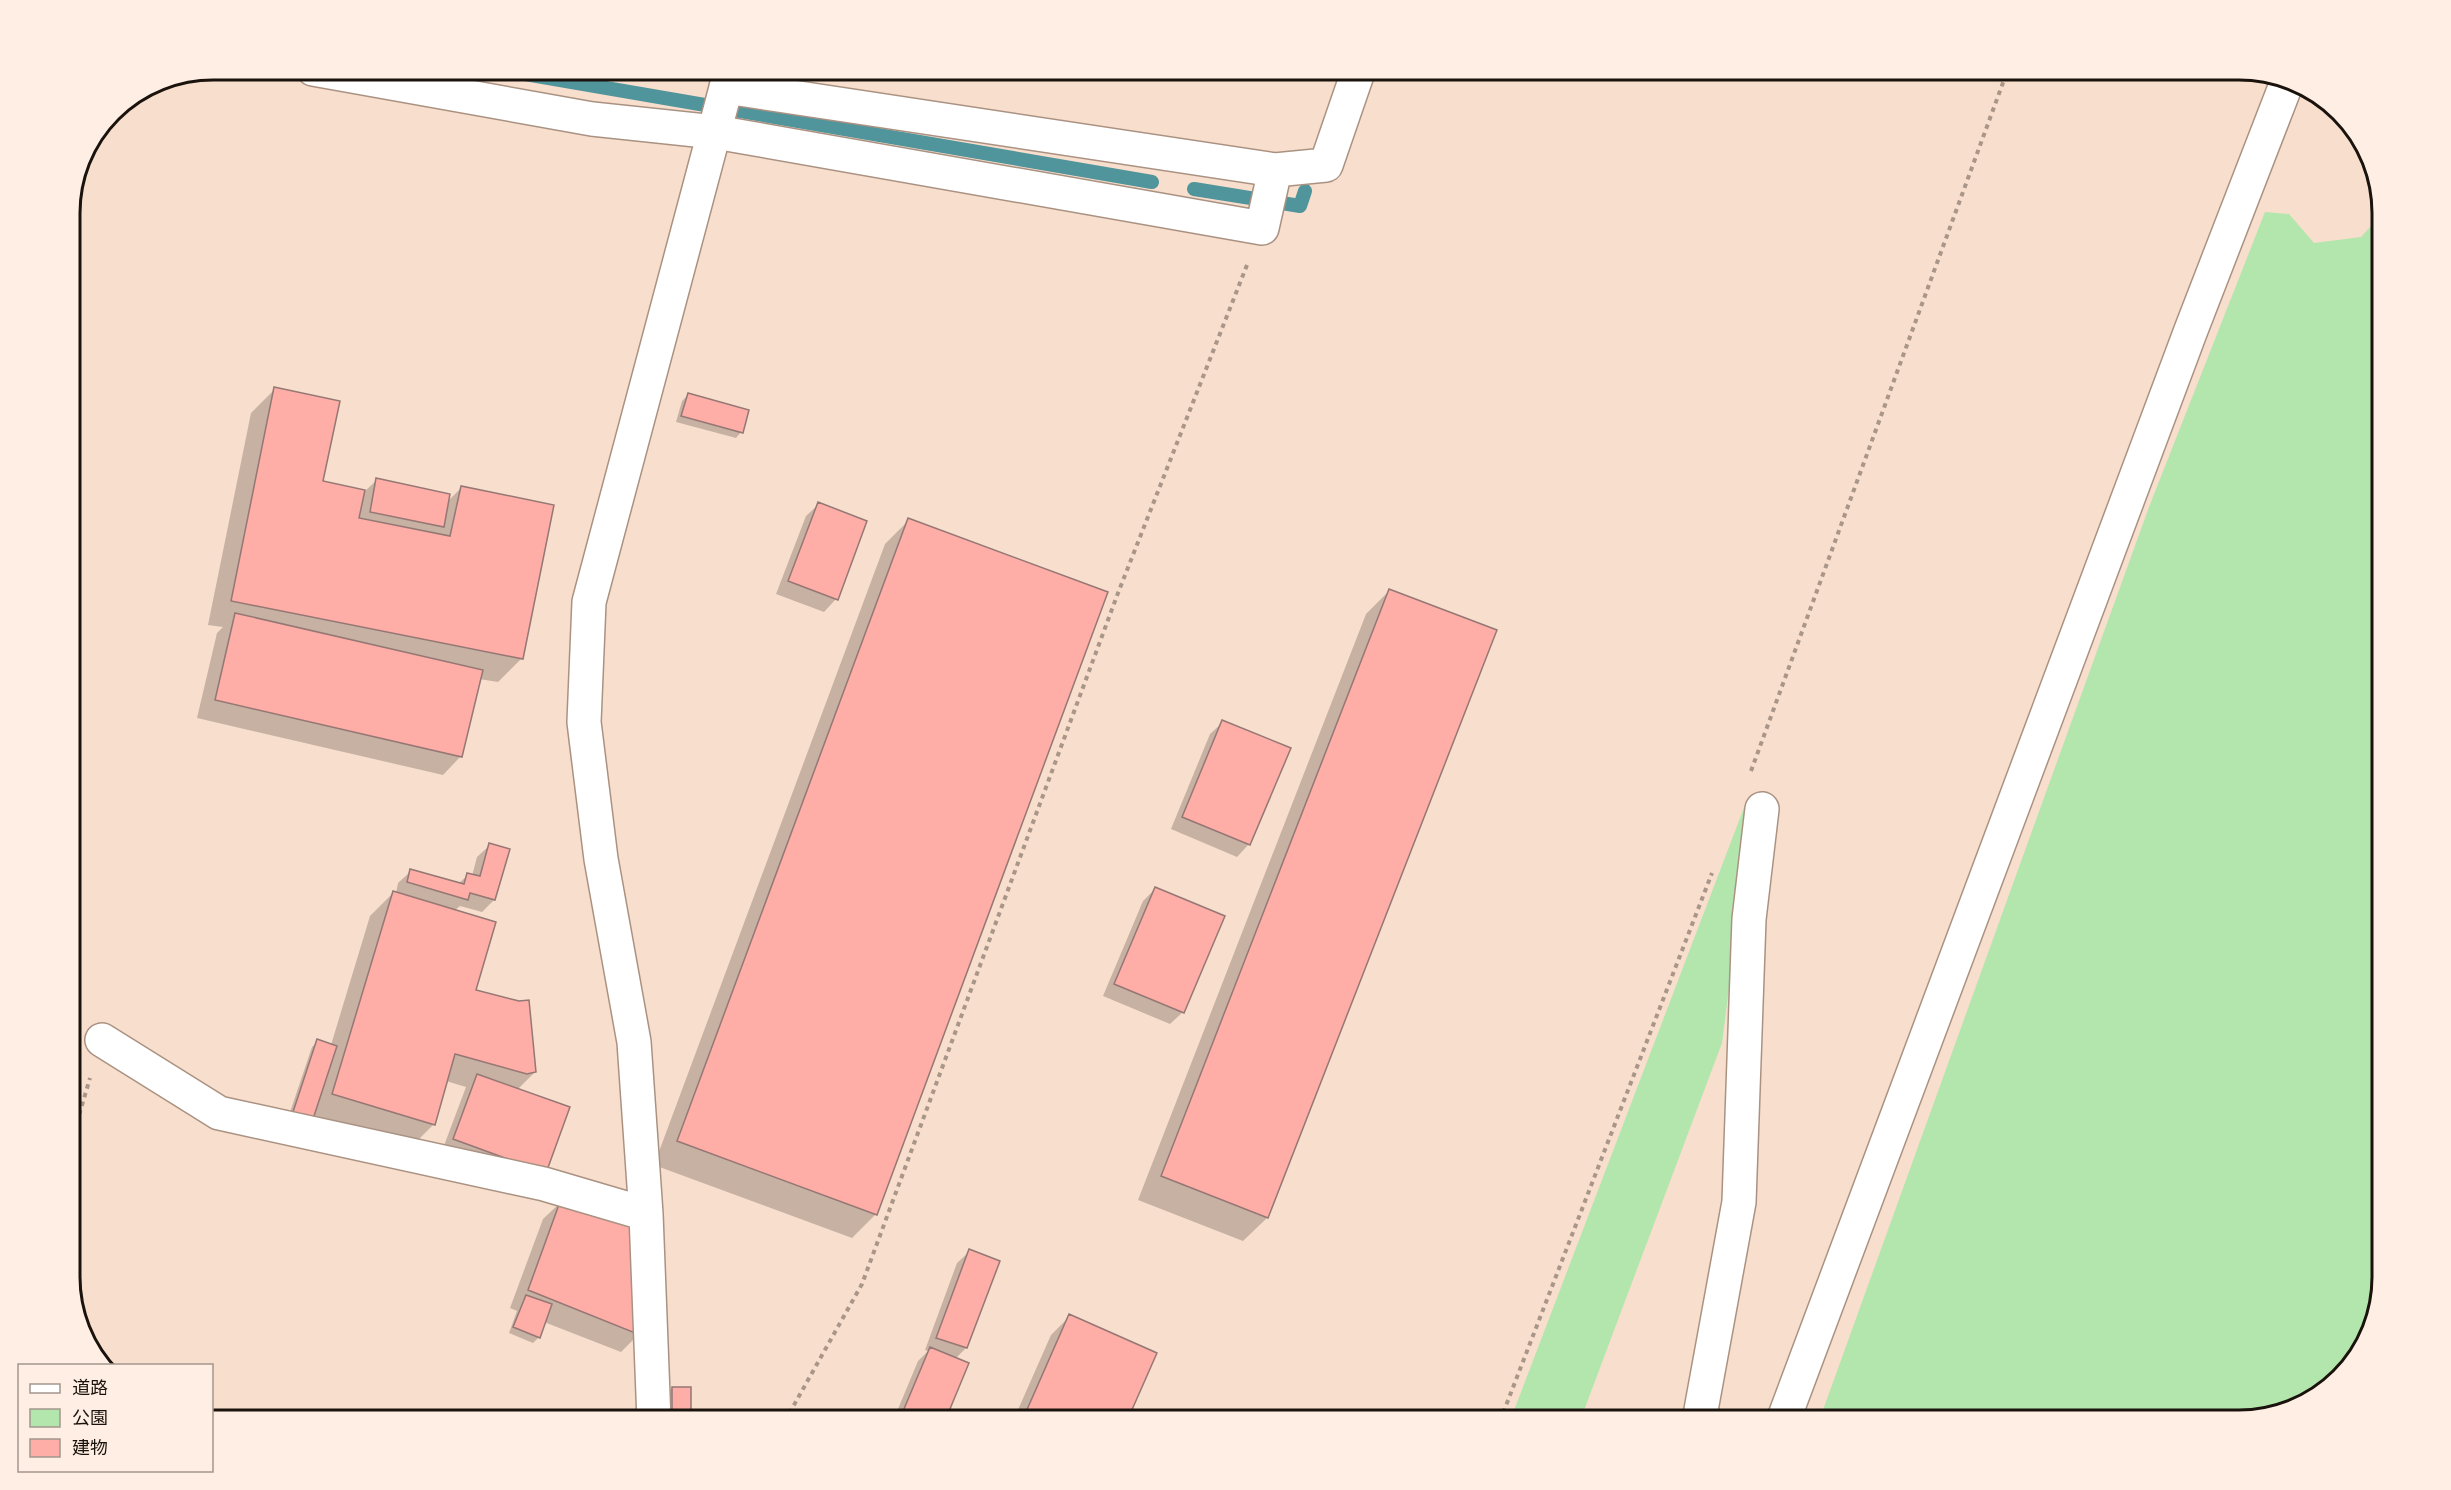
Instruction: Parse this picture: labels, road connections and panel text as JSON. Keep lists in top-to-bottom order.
{
  "legend": ["道路", "公園", "建物"]
}
